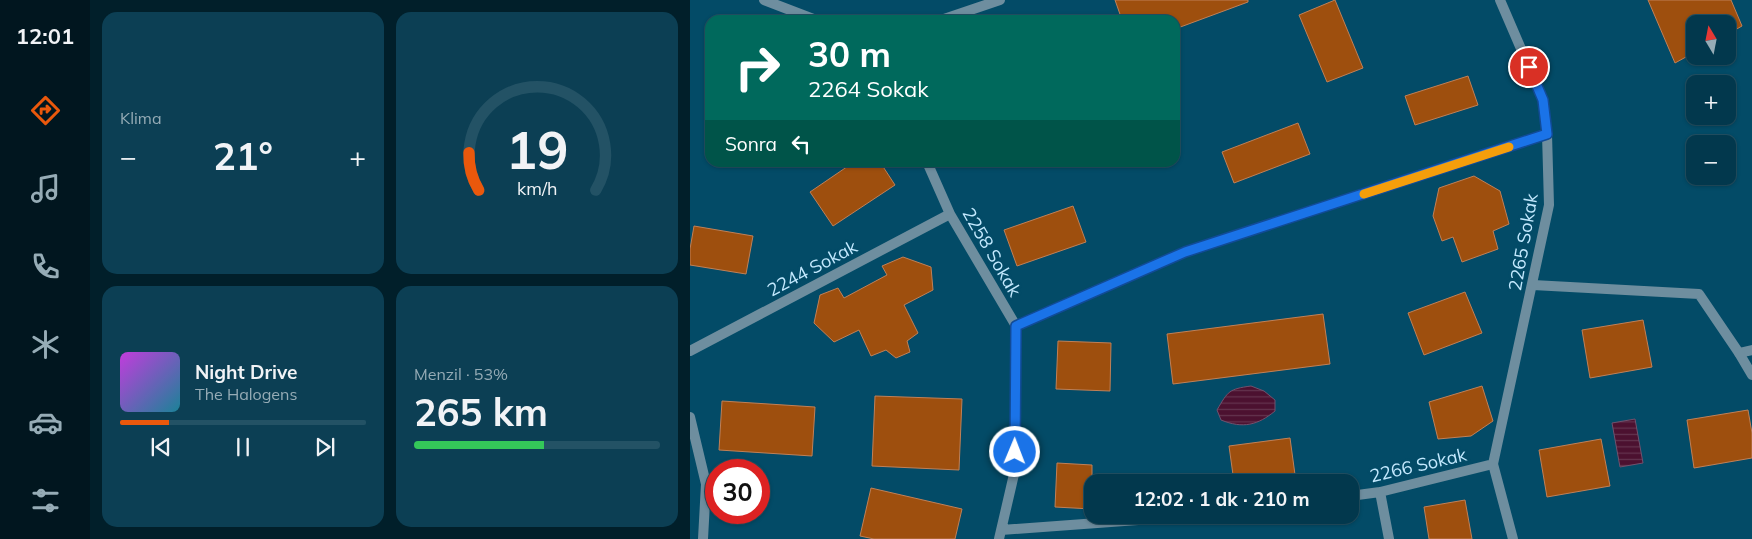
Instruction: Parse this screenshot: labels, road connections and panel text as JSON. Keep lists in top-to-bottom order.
{
  "streets": {
    "street": [
      "2265 Sokak",
      "2258 Sokak",
      "2244 Sokak",
      "2266 Sokak"
    ]
  },
  "crossings": [
    ["2265 Sokak", "2266 Sokak"],
    ["2258 Sokak", "2244 Sokak"]
  ],
  "north": "top",
  "page": {
    "tabs": "12:01",
    "tile": [
      "Klima",
      ["Menzil · 53%", "265 km"]
    ],
    "map_buttons": ["+", "−"],
    "turn": ["30 m", "2264 Sokak"],
    "then": "Sonra",
    "heat": ["−", "21°", "+"],
    "song": ["Night Drive", "The Halogens"],
    "limit": "30",
    "trip": "12:02 · 1 dk · 210 m",
    "gauge": ["19", "km/h"]
  }
}
